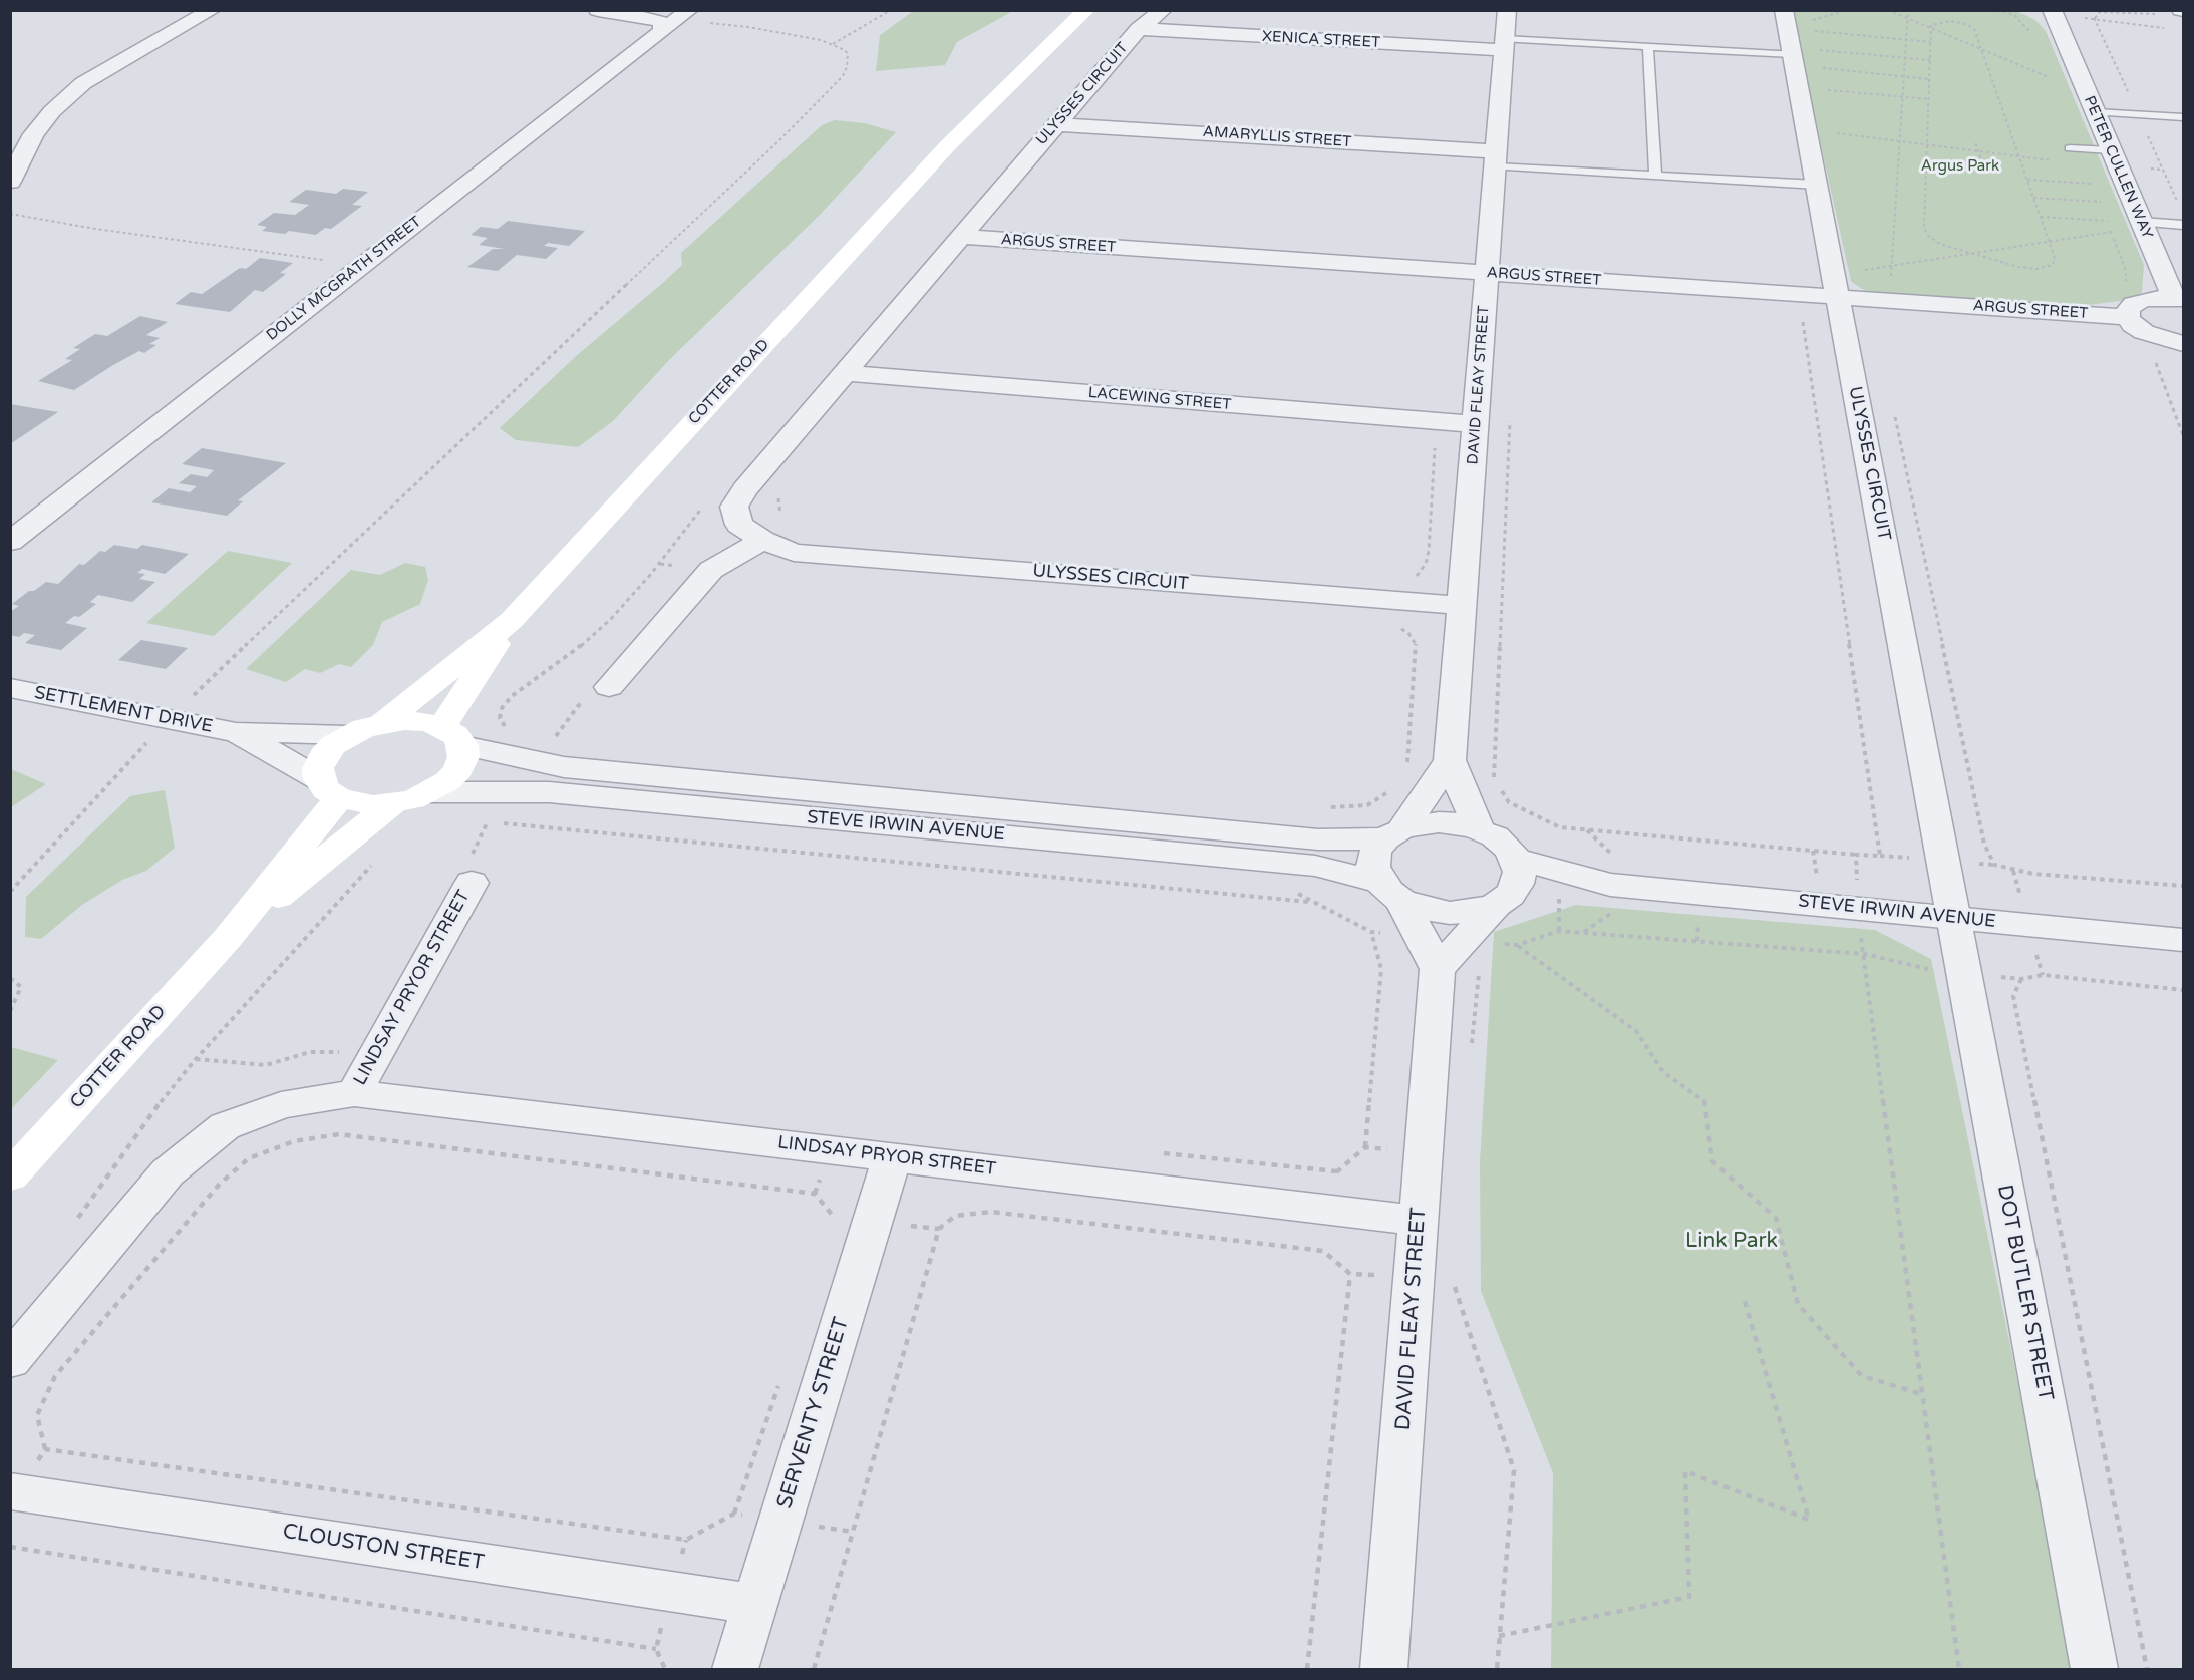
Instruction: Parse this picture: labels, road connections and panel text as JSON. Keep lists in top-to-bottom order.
{
  "streets": {
    "main road": ["COTTER ROAD"],
    "street": [
      "XENICA STREET",
      "ULYSSES CIRCUIT",
      "AMARYLLIS STREET",
      "PETER CULLEN WAY",
      "ARGUS STREET",
      "DOLLY MCGRATH STREET",
      "DAVID FLEAY STREET",
      "LACEWING STREET",
      "SETTLEMENT DRIVE",
      "STEVE IRWIN AVENUE",
      "LINDSAY PRYOR STREET",
      "DOT BUTLER STREET",
      "SERVENTY STREET",
      "CLOUSTON STREET"
    ]
  },
  "crossings": [
    ["XENICA STREET", "ULYSSES CIRCUIT"],
    ["XENICA STREET", "DAVID FLEAY STREET"],
    ["ULYSSES CIRCUIT", "AMARYLLIS STREET"],
    ["ULYSSES CIRCUIT", "ARGUS STREET"],
    ["ULYSSES CIRCUIT", "DAVID FLEAY STREET"],
    ["ULYSSES CIRCUIT", "LACEWING STREET"],
    ["ULYSSES CIRCUIT", "STEVE IRWIN AVENUE"],
    ["ULYSSES CIRCUIT", "DOT BUTLER STREET"],
    ["AMARYLLIS STREET", "DAVID FLEAY STREET"],
    ["PETER CULLEN WAY", "ARGUS STREET"],
    ["ARGUS STREET", "DAVID FLEAY STREET"],
    ["COTTER ROAD", "SETTLEMENT DRIVE"],
    ["COTTER ROAD", "STEVE IRWIN AVENUE"],
    ["DAVID FLEAY STREET", "LACEWING STREET"],
    ["DAVID FLEAY STREET", "STEVE IRWIN AVENUE"],
    ["DAVID FLEAY STREET", "LINDSAY PRYOR STREET"],
    ["SETTLEMENT DRIVE", "STEVE IRWIN AVENUE"],
    ["STEVE IRWIN AVENUE", "DOT BUTLER STREET"],
    ["LINDSAY PRYOR STREET", "SERVENTY STREET"],
    ["SERVENTY STREET", "CLOUSTON STREET"]
  ],
  "parks": ["Argus Park", "Link Park"]
}
